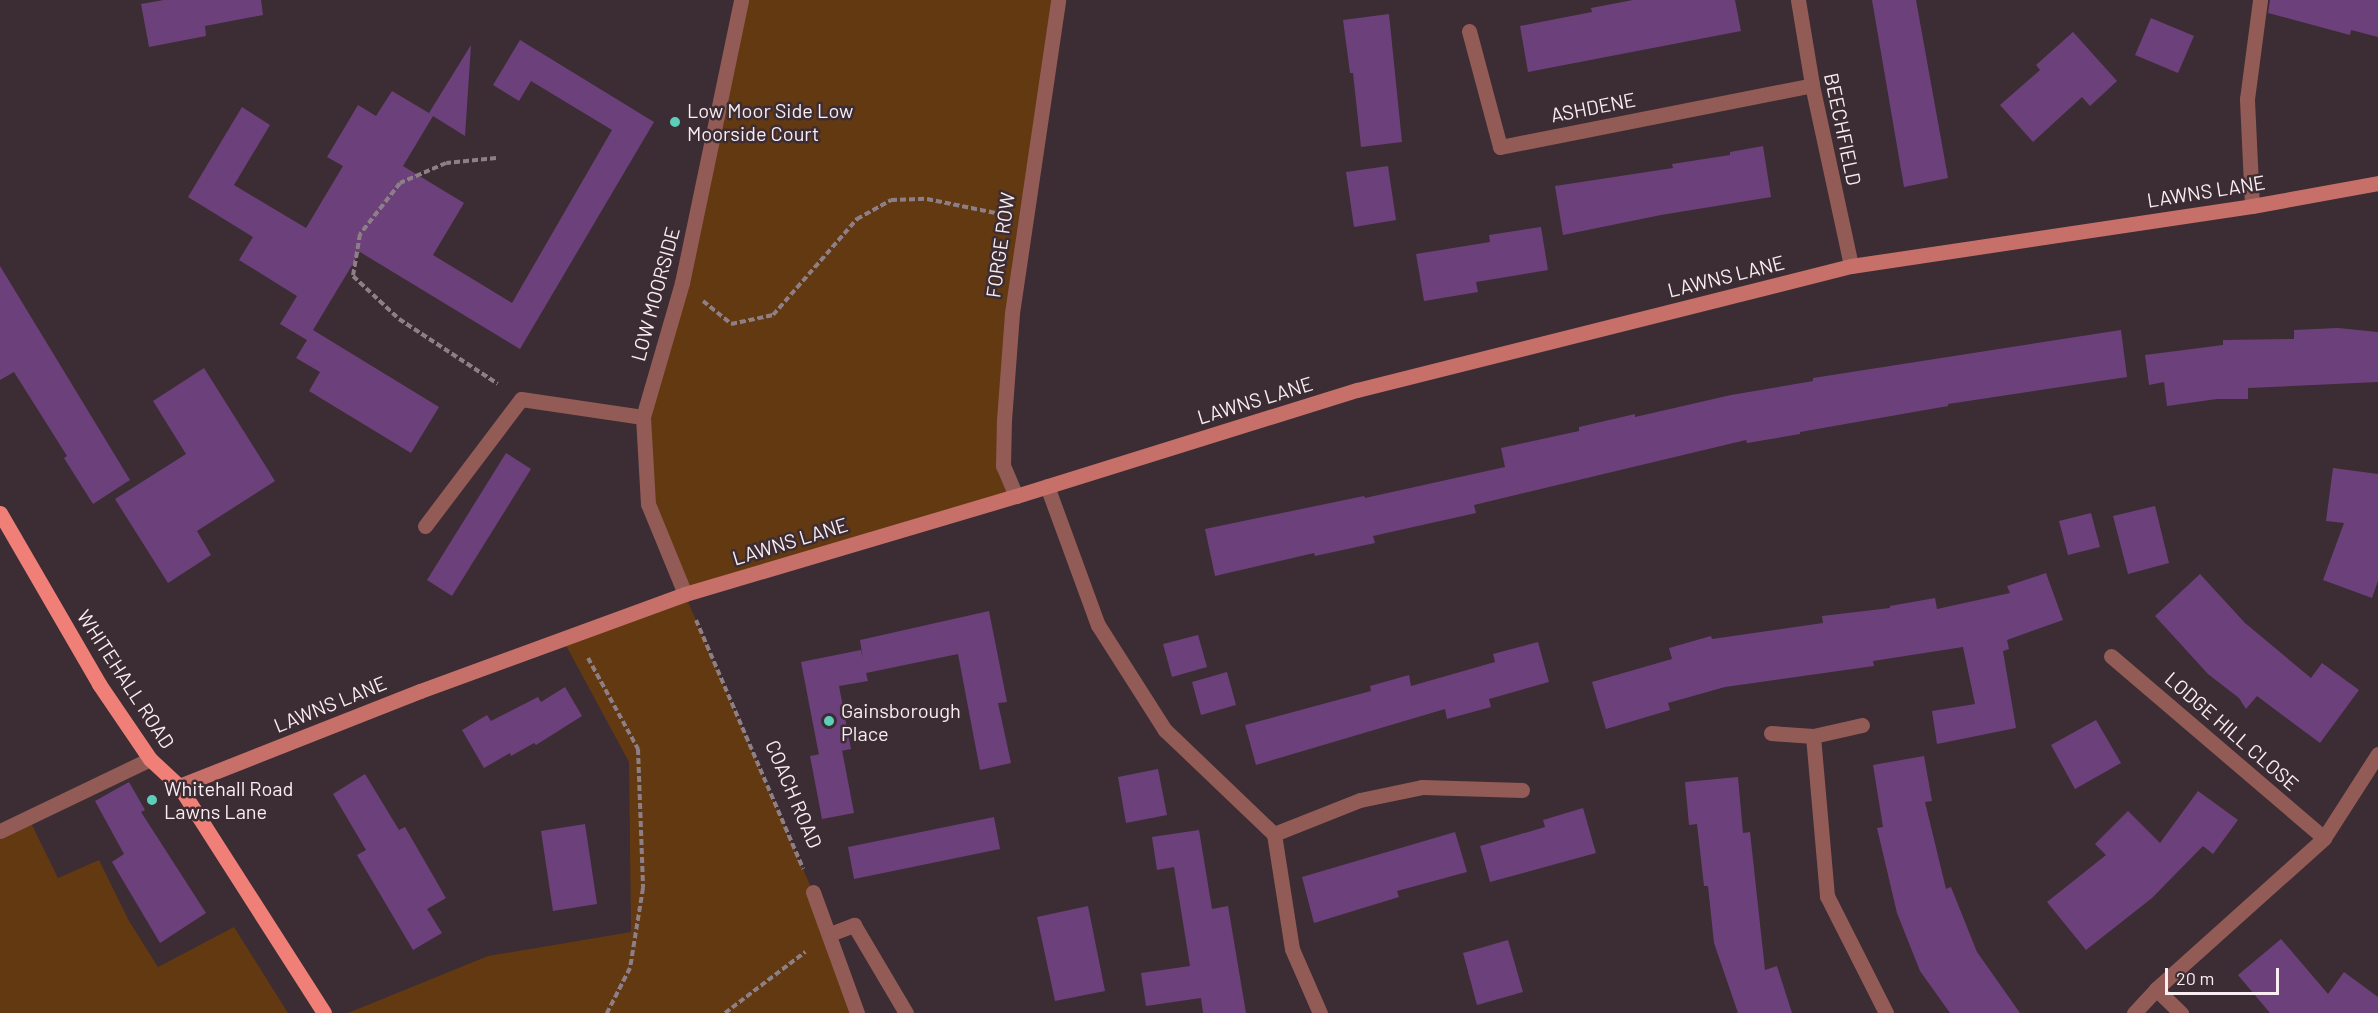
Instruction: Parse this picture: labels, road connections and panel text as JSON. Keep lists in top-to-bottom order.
{
  "streets": {
    "main road": ["WHITEHALL ROAD"],
    "street": [
      "ASHDENE",
      "BEECHFIELD",
      "LAWNS LANE",
      "FORGE ROW",
      "LOW MOORSIDE",
      "LODGE HILL CLOSE"
    ],
    "path": ["COACH ROAD"]
  },
  "crossings": [
    ["ASHDENE", "BEECHFIELD"],
    ["BEECHFIELD", "LAWNS LANE"],
    ["LAWNS LANE", "FORGE ROW"],
    ["LAWNS LANE", "LOW MOORSIDE"],
    ["LAWNS LANE", "WHITEHALL ROAD"],
    ["LAWNS LANE", "COACH ROAD"],
    ["LOW MOORSIDE", "COACH ROAD"]
  ],
  "places": ["Low Moor Side Low Moorside Court", "Gainsborough Place", "Whitehall Road Lawns Lane"],
  "scale_bar": "20 m"
}
